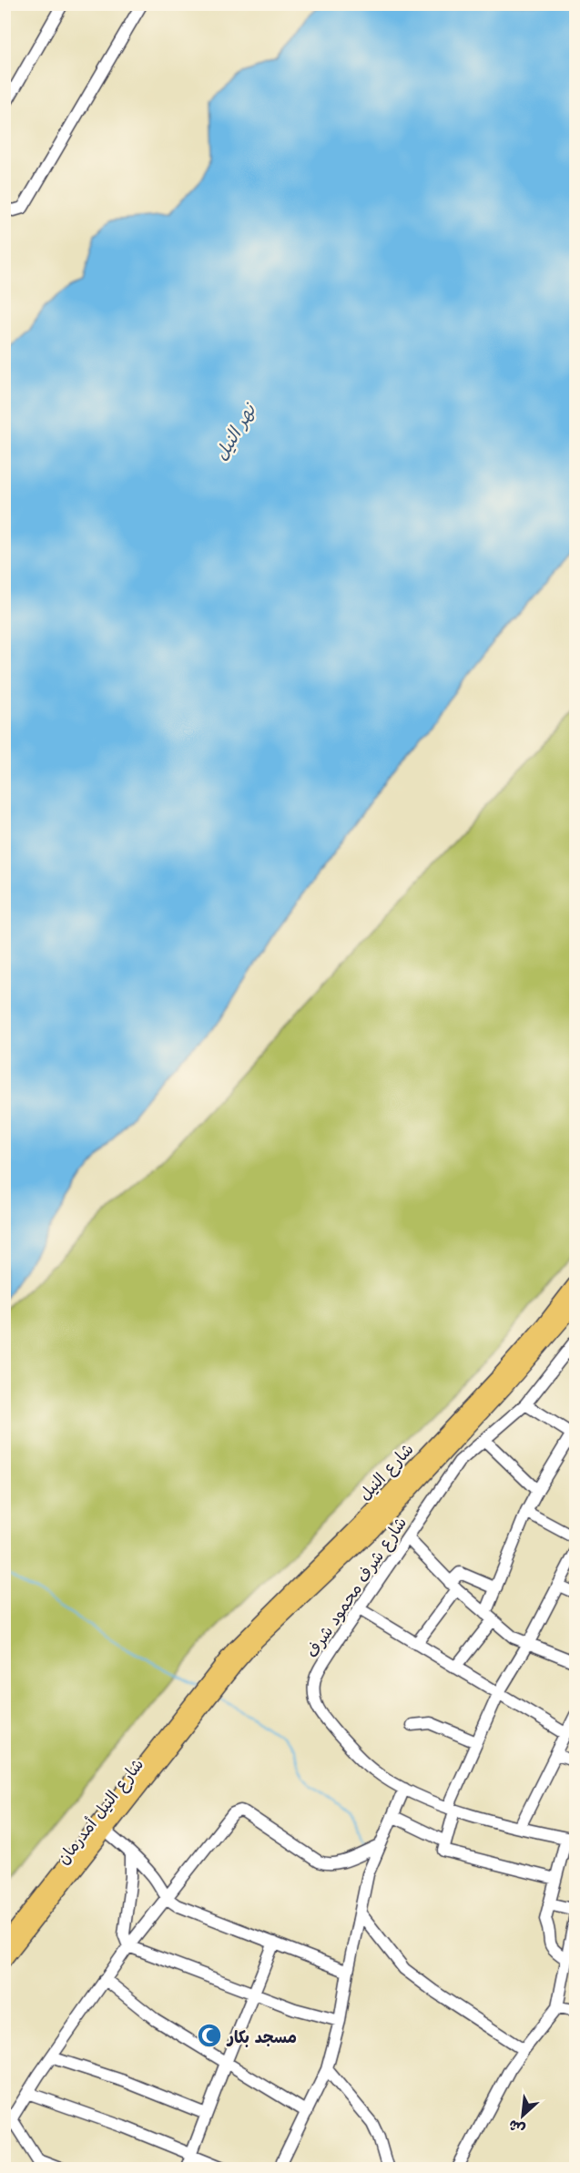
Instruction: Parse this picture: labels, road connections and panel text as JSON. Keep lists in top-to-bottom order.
{
  "streets": {
    "main road": ["شارع النيل", "شارع النيل أمدرمان"],
    "street": ["شارع شرف محمود شرف"]
  },
  "crossings": [
    ["شارع النيل", "شارع النيل أمدرمان"]
  ],
  "water": ["نهر النيل"],
  "places": {
    "mosque": ["مسجد بكار"]
  },
  "north": "bottom left"
}
